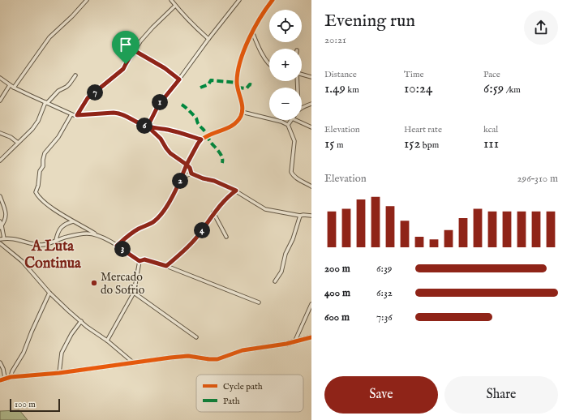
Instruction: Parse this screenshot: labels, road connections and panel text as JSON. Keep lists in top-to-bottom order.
{
  "districts": ["A Luta Continua"],
  "places": ["Mercado do Sofrio"],
  "legend": ["Cycle path", "Path"],
  "scale_bar": "100 m",
  "page": {
    "heading": ["Evening run", "20:21"],
    "map_buttons": ["+", "−"],
    "stats": [
      ["Distance", "1.49 km"],
      ["Time", "10:24"],
      ["Pace", "6:59 /km"],
      ["Elevation", "15 m"],
      ["Heart rate", "152 bpm"],
      ["kcal", "111"]
    ],
    "pins": [
      "7",
      "1",
      "6",
      "2",
      "4",
      "3"
    ],
    "chart": ["Elevation", "296–310 m"],
    "list": [
      {
        "name": "200 m",
        "note": "6:39"
      },
      {
        "name": "400 m",
        "note": "6:32"
      },
      {
        "name": "600 m",
        "note": "7:36"
      }
    ],
    "buttons": ["Save", "Share"],
    "scale": "100 m"
  }
}
